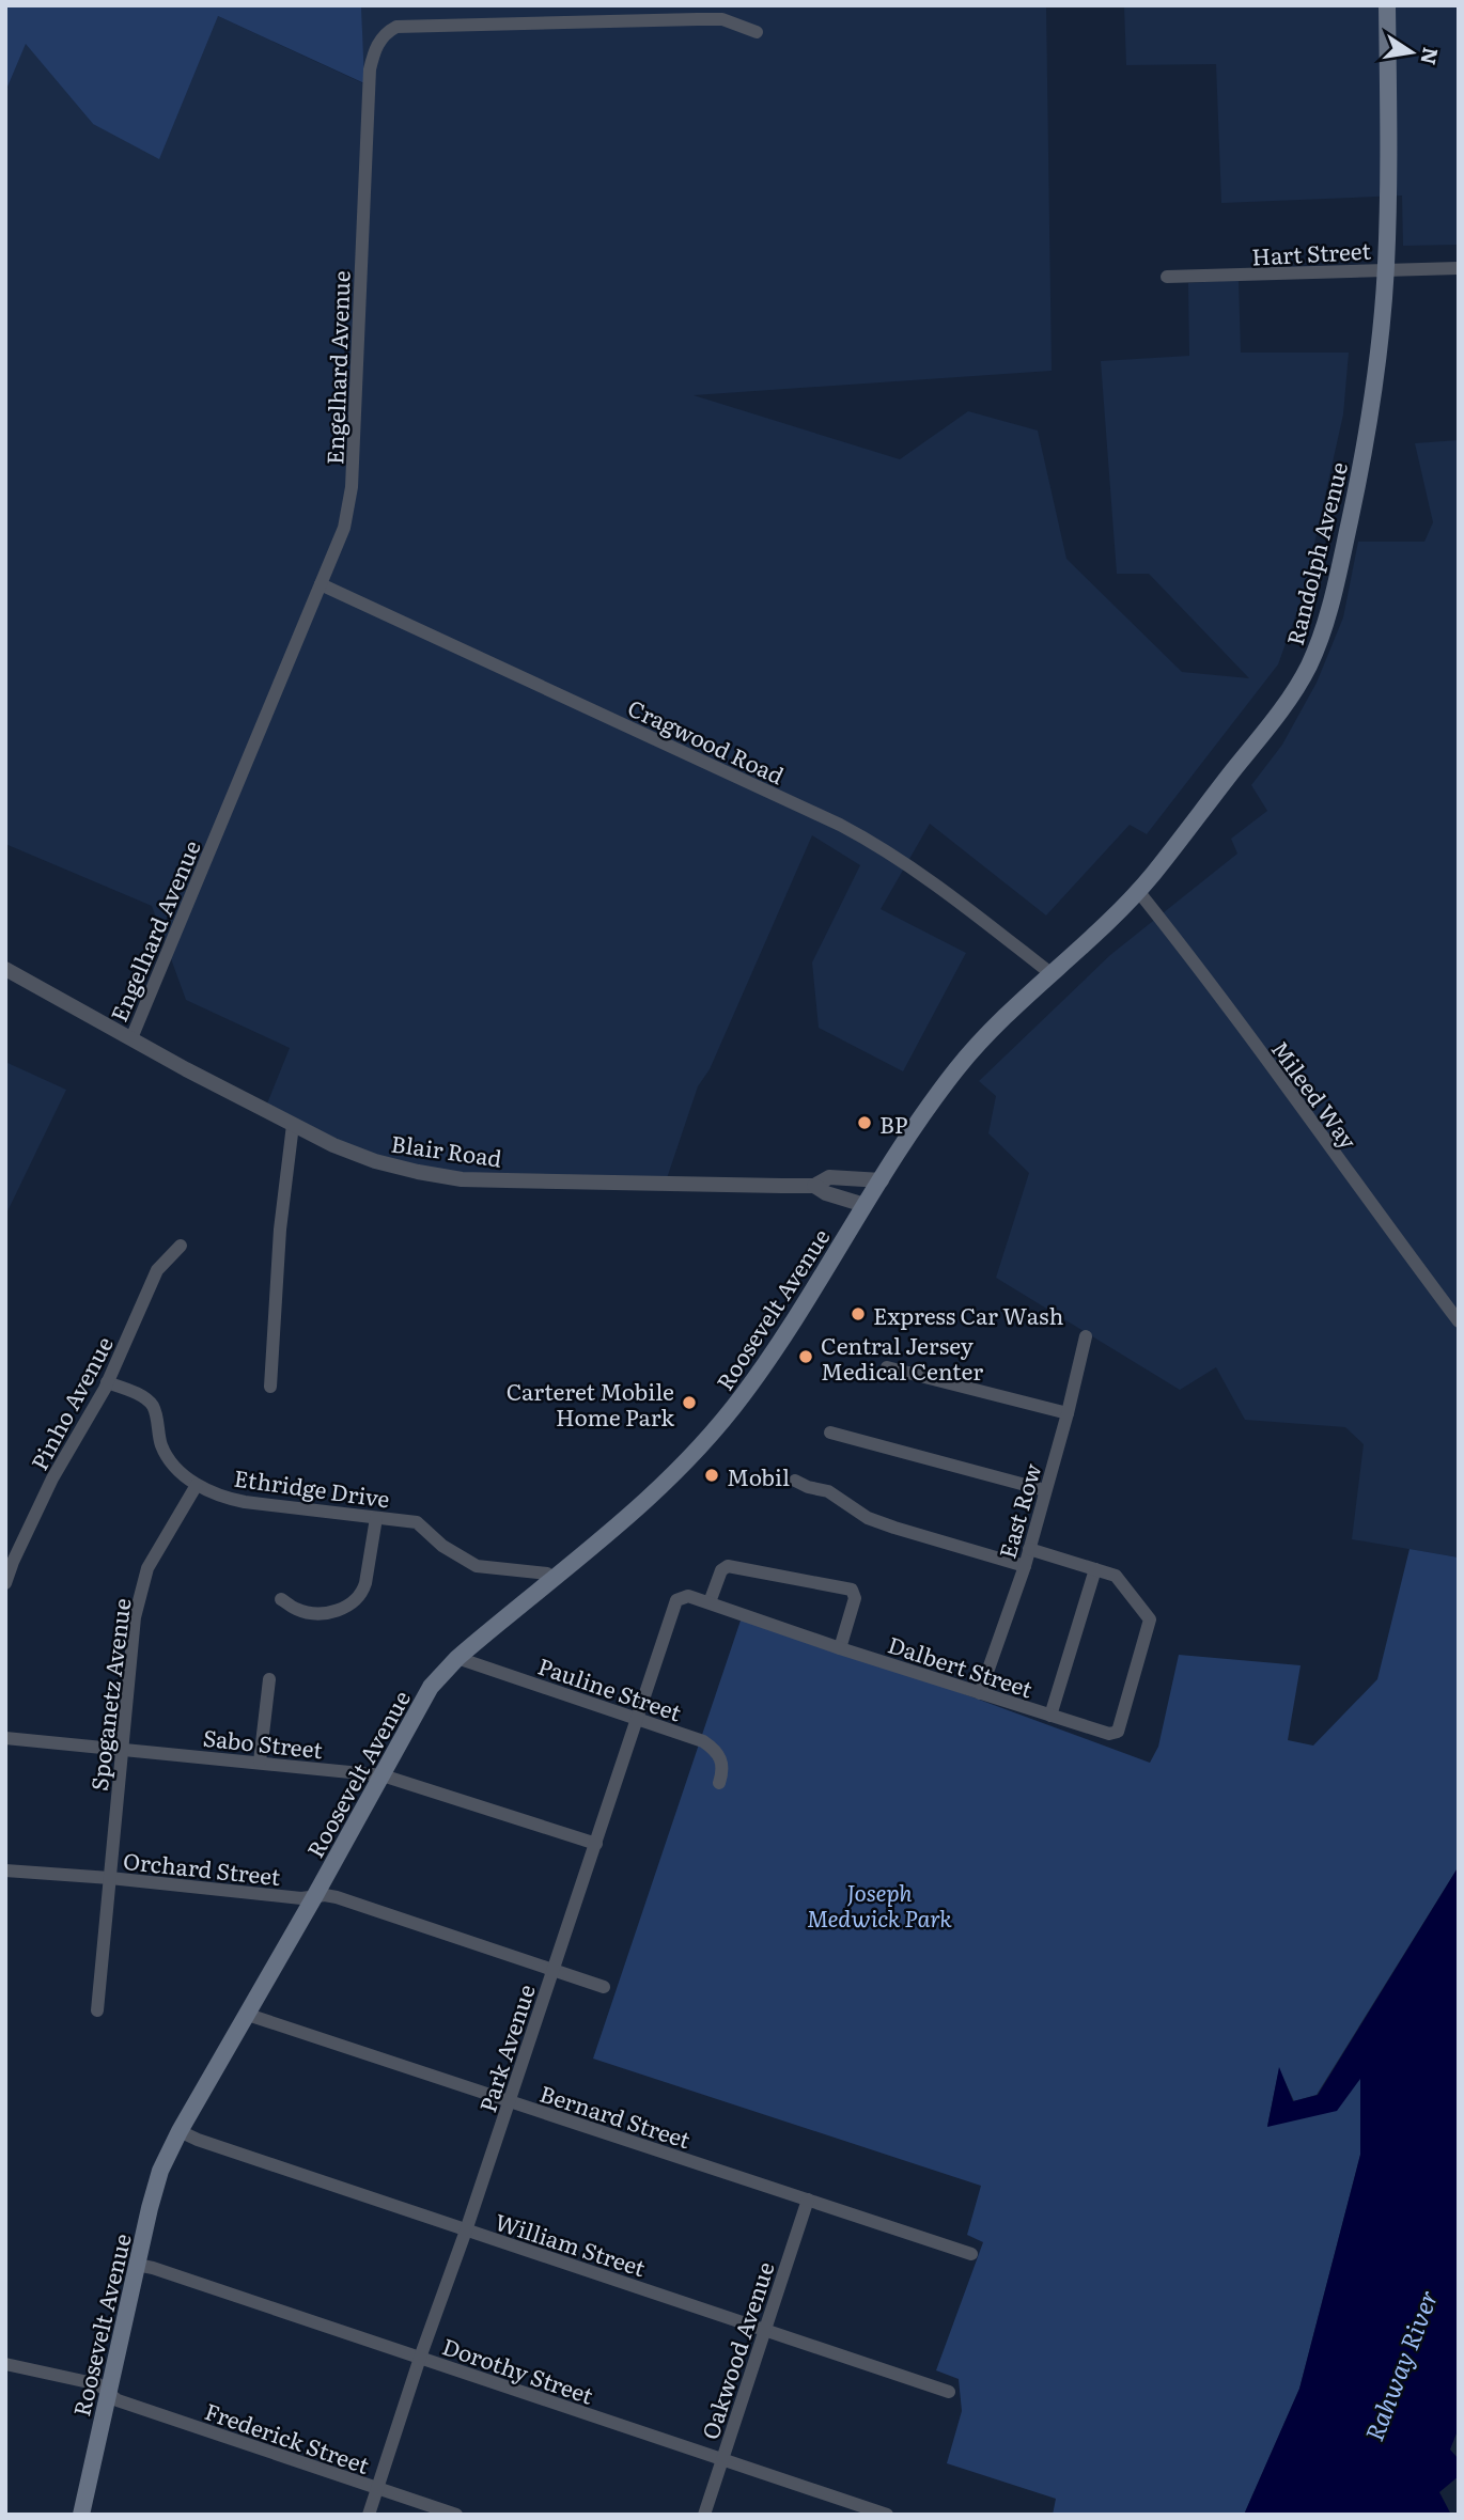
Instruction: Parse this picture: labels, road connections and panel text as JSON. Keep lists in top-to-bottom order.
{
  "streets": {
    "main road": ["Randolph Avenue", "Roosevelt Avenue"],
    "street": [
      "Hart Street",
      "Engelhard Avenue",
      "Cragwood Road",
      "Mileed Way",
      "Blair Road",
      "Pinho Avenue",
      "Ethridge Drive",
      "East Row",
      "Dalbert Street",
      "Pauline Street",
      "Spoganetz Avenue",
      "Sabo Street",
      "Orchard Street",
      "Park Avenue",
      "Bernard Street",
      "William Street",
      "Oakwood Avenue",
      "Dorothy Street",
      "Frederick Street"
    ]
  },
  "crossings": [
    ["Hart Street", "Randolph Avenue"],
    ["Engelhard Avenue", "Cragwood Road"],
    ["Engelhard Avenue", "Blair Road"],
    ["Randolph Avenue", "Cragwood Road"],
    ["Randolph Avenue", "Mileed Way"],
    ["Randolph Avenue", "Blair Road"],
    ["Randolph Avenue", "Roosevelt Avenue"],
    ["Blair Road", "Roosevelt Avenue"],
    ["Roosevelt Avenue", "Ethridge Drive"],
    ["Roosevelt Avenue", "Pauline Street"],
    ["Roosevelt Avenue", "Sabo Street"],
    ["Roosevelt Avenue", "Orchard Street"],
    ["Roosevelt Avenue", "Bernard Street"],
    ["Roosevelt Avenue", "William Street"],
    ["Roosevelt Avenue", "Dorothy Street"],
    ["Roosevelt Avenue", "Frederick Street"],
    ["Pinho Avenue", "Ethridge Drive"],
    ["Ethridge Drive", "Spoganetz Avenue"],
    ["East Row", "Dalbert Street"],
    ["Dalbert Street", "Park Avenue"],
    ["Pauline Street", "Park Avenue"],
    ["Spoganetz Avenue", "Sabo Street"],
    ["Spoganetz Avenue", "Orchard Street"],
    ["Sabo Street", "Park Avenue"],
    ["Orchard Street", "Park Avenue"],
    ["Park Avenue", "Bernard Street"],
    ["Park Avenue", "William Street"],
    ["Park Avenue", "Dorothy Street"],
    ["Park Avenue", "Frederick Street"],
    ["Bernard Street", "Oakwood Avenue"],
    ["William Street", "Oakwood Avenue"],
    ["Oakwood Avenue", "Dorothy Street"]
  ],
  "water": ["Rahway River"],
  "parks": ["Joseph Medwick Park"],
  "places": [
    "BP",
    "Express Car Wash",
    "Central Jersey Medical Center",
    "Carteret Mobile Home Park",
    "Mobil"
  ],
  "north": "right"
}
